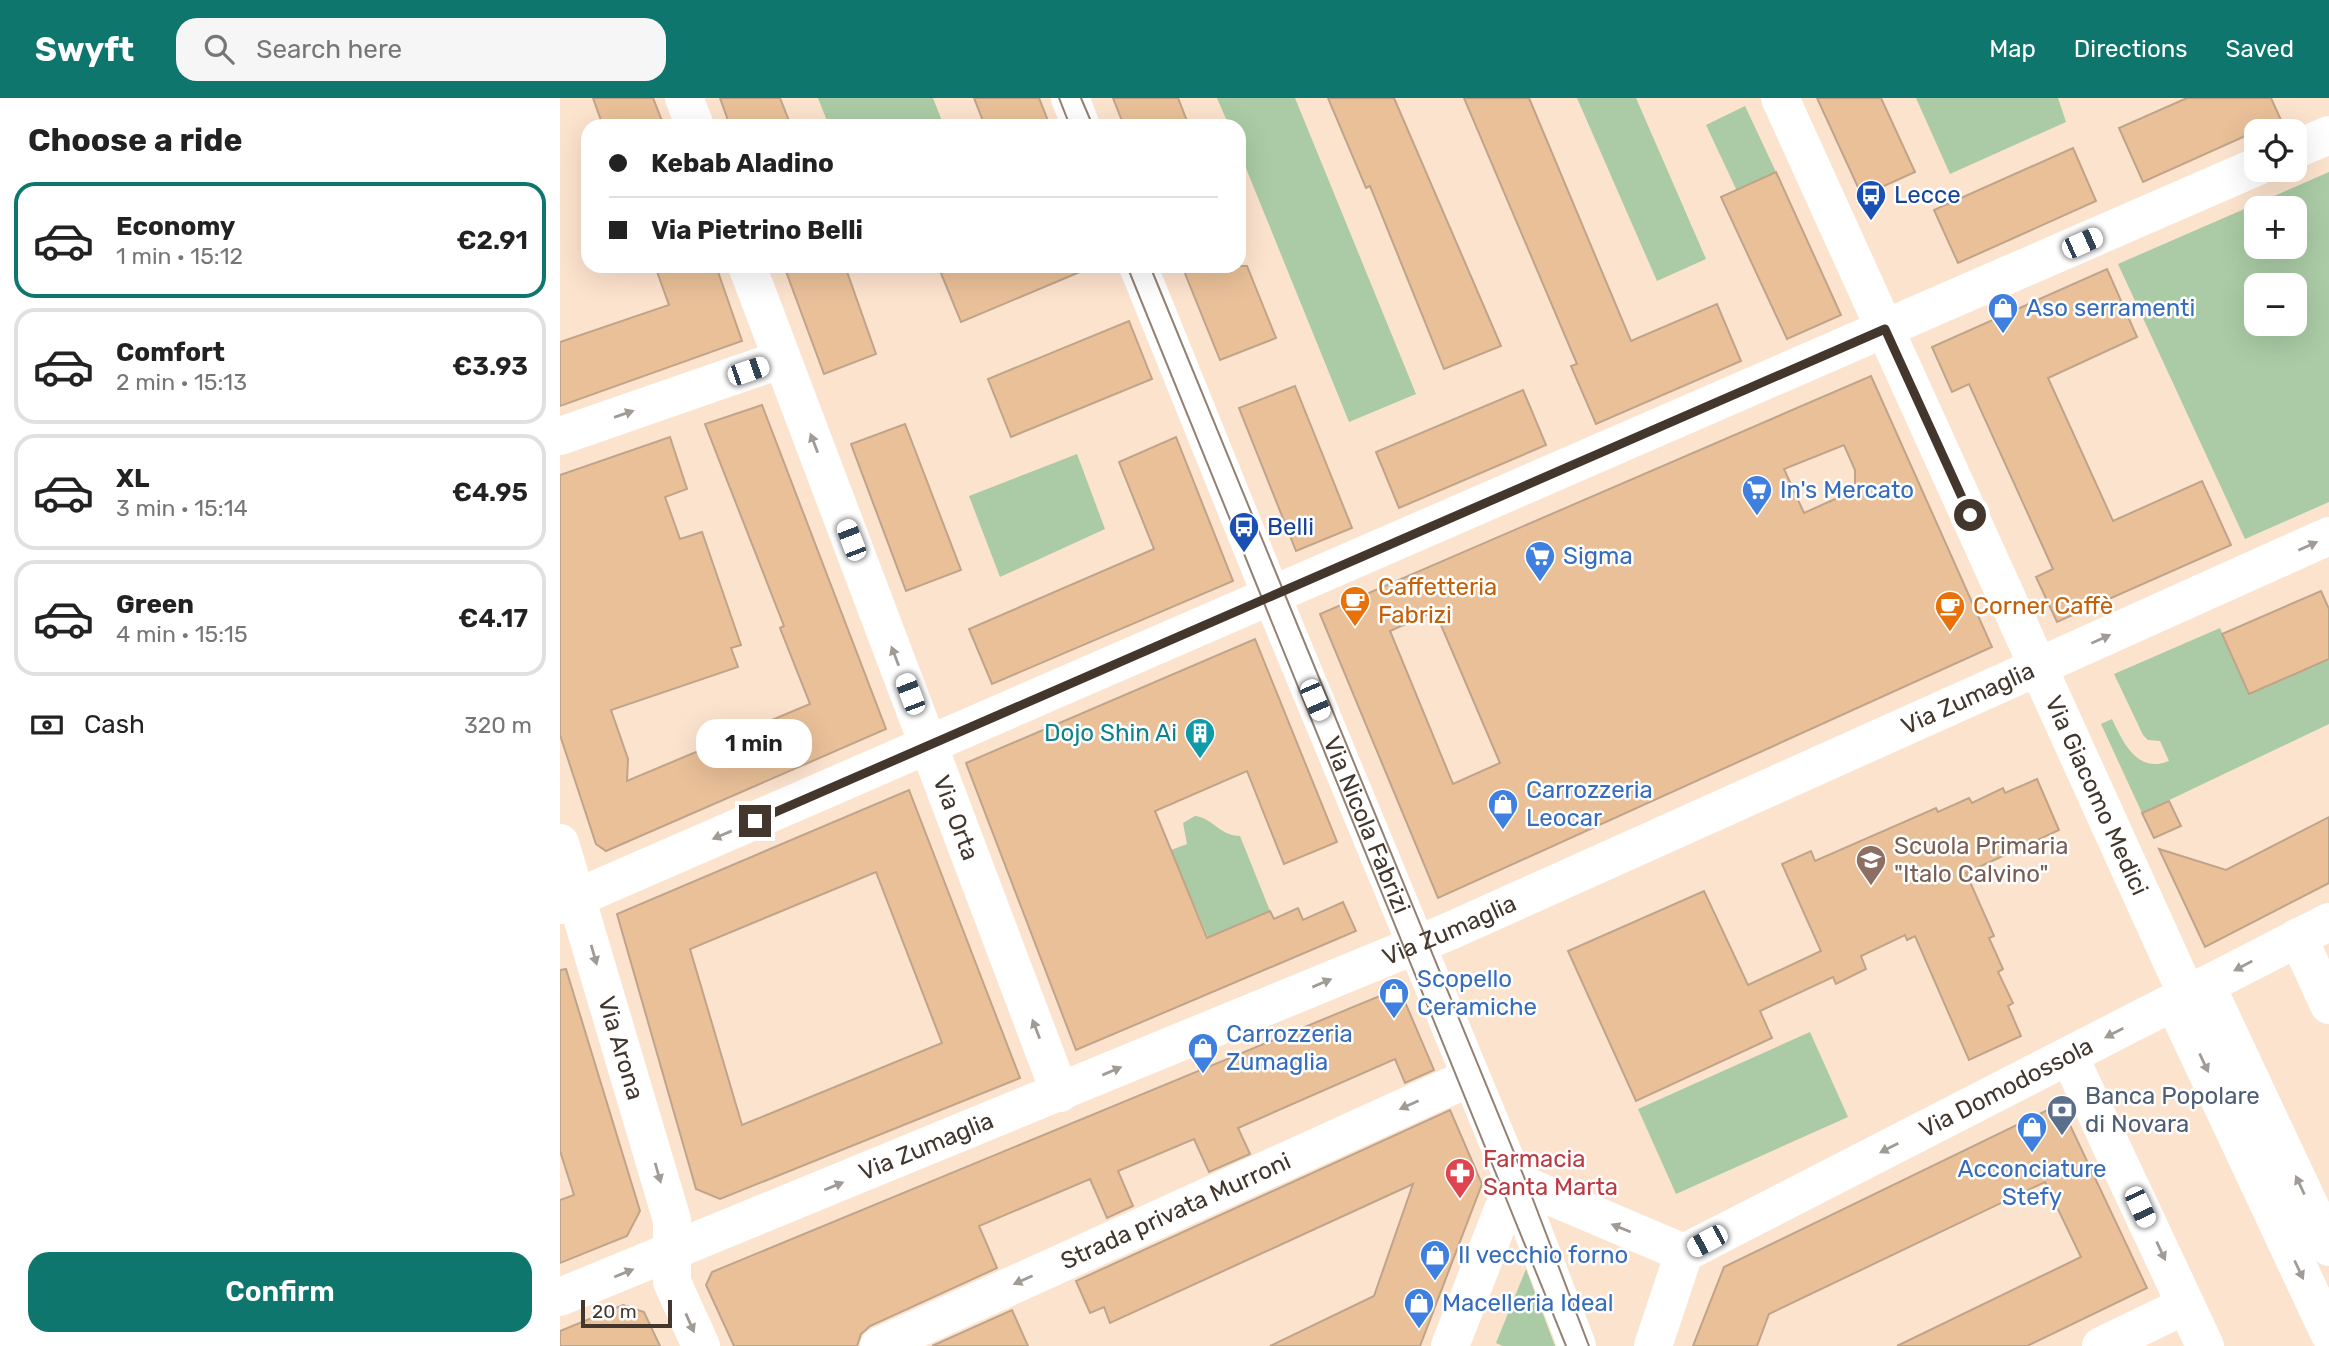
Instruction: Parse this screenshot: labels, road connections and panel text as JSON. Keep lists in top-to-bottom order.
{
  "streets": {
    "street": [
      "Via Zumaglia",
      "Via Giacomo Medici",
      "Via Orta",
      "Via Nicola Fabrizi",
      "Via Arona",
      "Via Domodossola",
      "Strada privata Murroni"
    ]
  },
  "crossings": [
    ["Via Zumaglia", "Via Giacomo Medici"],
    ["Via Zumaglia", "Via Orta"],
    ["Via Zumaglia", "Via Nicola Fabrizi"],
    ["Via Zumaglia", "Via Arona"],
    ["Via Giacomo Medici", "Via Domodossola"],
    ["Via Nicola Fabrizi", "Strada privata Murroni"]
  ],
  "one_way": [
    "Via Zumaglia",
    "Via Orta",
    "Via Arona",
    "Via Domodossola",
    "Strada privata Murroni"
  ],
  "places": {
    "bus stop": ["Lecce", "Belli"],
    "shop": [
      "Aso serramenti",
      "Carrozzeria Leocar",
      "Scopello Ceramiche",
      "Carrozzeria Zumaglia",
      "Acconciature Stefy",
      "Il vecchio forno",
      "Macelleria Ideal"
    ],
    "supermarket": ["In's Mercato", "Sigma"],
    "cafe": ["Caffetteria Fabrizi", "Corner Caffè"],
    "building": ["Dojo Shin Ai"],
    "school or university": ["Scuola Primaria \"Italo Calvino\""],
    "bank": ["Banca Popolare di Novara"],
    "pharmacy": ["Farmacia Santa Marta"]
  },
  "scale_bar": "20 m",
  "page": {
    "header": "Swyft",
    "search": "Search here",
    "nav": ["Map", "Directions", "Saved"],
    "heading": "Choose a ride",
    "map_buttons": ["+", "−"],
    "banner": ["Kebab Aladino", "Via Pietrino Belli"],
    "list": [
      {
        "name": "Economy",
        "note": "1 min · 15:12",
        "value": "€2.91"
      },
      {
        "name": "Comfort",
        "note": "2 min · 15:13",
        "value": "€3.93"
      },
      {
        "name": "XL",
        "note": "3 min · 15:14",
        "value": "€4.95"
      },
      {
        "name": "Green",
        "note": "4 min · 15:15",
        "value": "€4.17"
      }
    ],
    "pay": ["Cash", "320 m"],
    "bubble": "1 min",
    "buttons": "Confirm",
    "scale": "20 m"
  }
}
